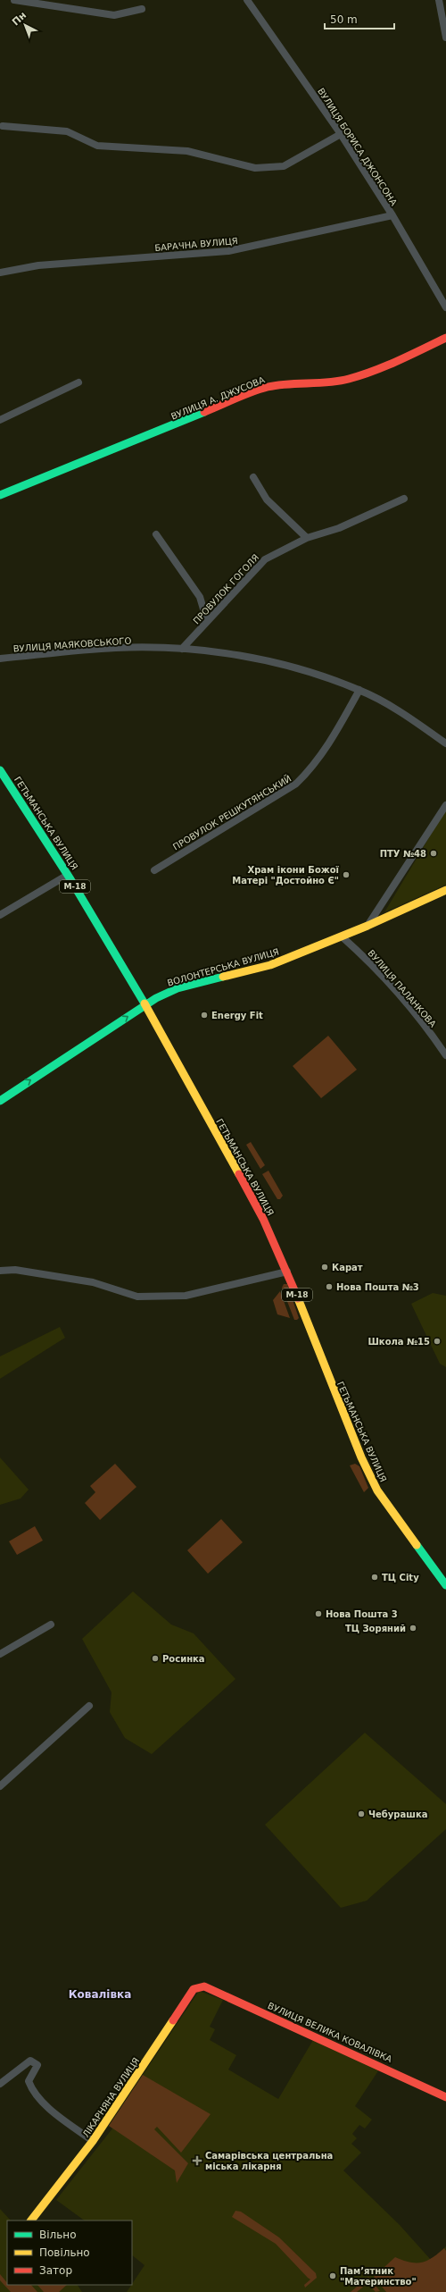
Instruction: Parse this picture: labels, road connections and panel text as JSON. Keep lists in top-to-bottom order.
{
  "streets": {
    "main road": [
      "ВУЛИЦЯ А. ДЖУСОВА",
      "ГЕТЬМАНСЬКА ВУЛИЦЯ",
      "М-18",
      "ВОЛОНТЕРСЬКА ВУЛИЦЯ",
      "ВУЛИЦЯ ВЕЛИКА КОВАЛІВКА",
      "ЛІКАРНЯНА ВУЛИЦЯ"
    ],
    "street": [
      "ВУЛИЦЯ БОРИСА ДЖОНСОНА",
      "БАРАЧНА ВУЛИЦЯ",
      "ПРОВУЛОК ГОГОЛЯ",
      "ВУЛИЦЯ МАЯКОВСЬКОГО",
      "ПРОВУЛОК РЕШКУТЯНСЬКИЙ",
      "ВУЛИЦЯ ПАЛАНКОВА"
    ]
  },
  "crossings": [
    ["ВУЛИЦЯ БОРИСА ДЖОНСОНА", "БАРАЧНА ВУЛИЦЯ"],
    ["ПРОВУЛОК ГОГОЛЯ", "ВУЛИЦЯ МАЯКОВСЬКОГО"],
    ["ВУЛИЦЯ МАЯКОВСЬКОГО", "ПРОВУЛОК РЕШКУТЯНСЬКИЙ"],
    ["ГЕТЬМАНСЬКА ВУЛИЦЯ", "ВОЛОНТЕРСЬКА ВУЛИЦЯ"],
    ["ВОЛОНТЕРСЬКА ВУЛИЦЯ", "ВУЛИЦЯ ПАЛАНКОВА"],
    ["ВУЛИЦЯ ВЕЛИКА КОВАЛІВКА", "ЛІКАРНЯНА ВУЛИЦЯ"]
  ],
  "districts": ["Ковалівка"],
  "places": {
    "other": [
      "ПТУ №48",
      "Храм ікони Божої Матері \"Достойно Є\"",
      "Energy Fit",
      "Карат",
      "Нова Пошта №3",
      "Школа №15",
      "ТЦ City",
      "Нова Пошта 3",
      "ТЦ Зоряний",
      "Росинка",
      "Чебурашка",
      "Пам’ятник \"Материнство\""
    ],
    "health": ["Самарівська центральна міська лікарня"]
  },
  "legend": ["Вільно", "Повільно", "Затор"],
  "scale_bar": "50 m",
  "north": "top left"
}
